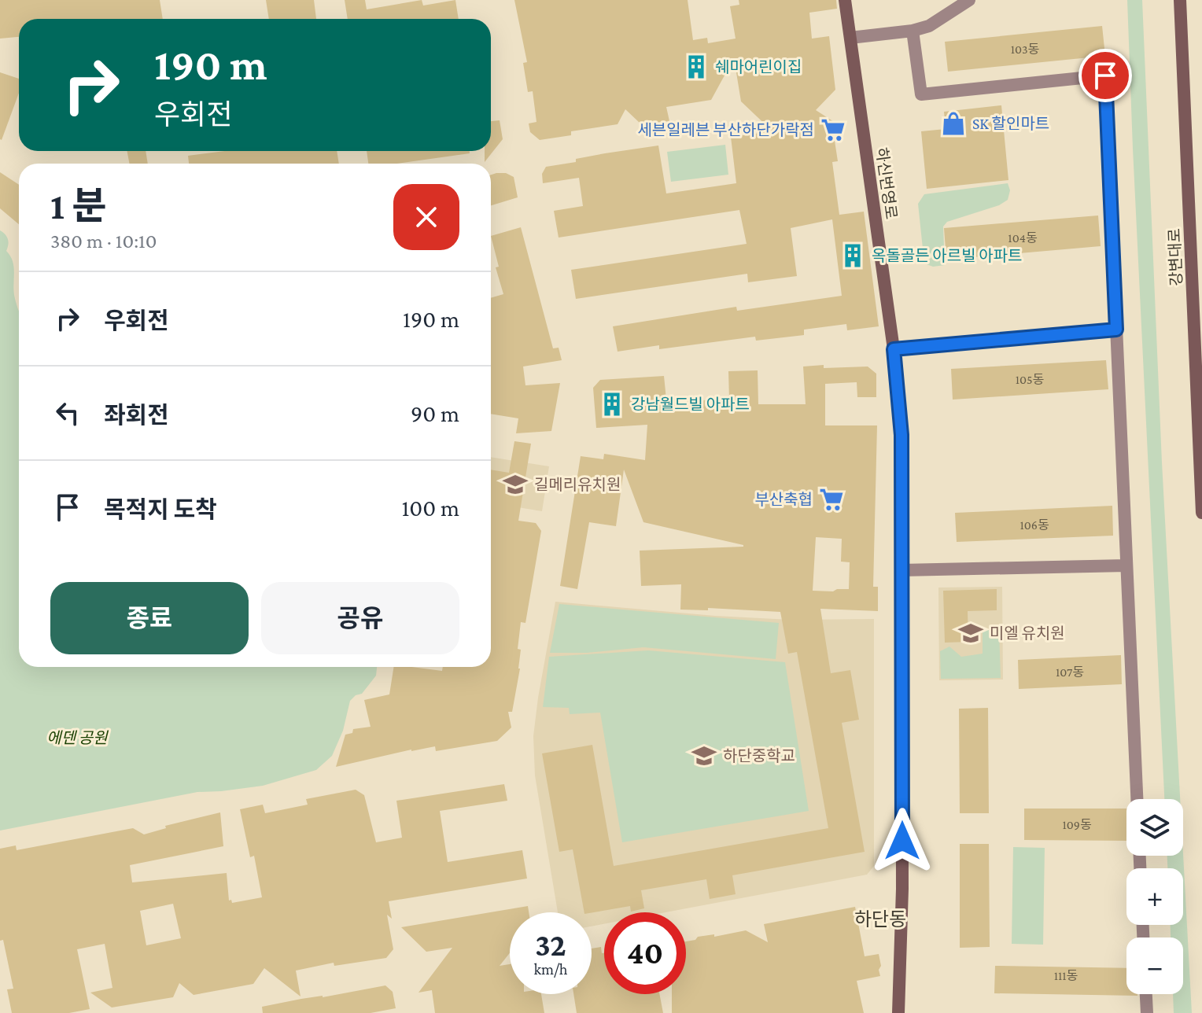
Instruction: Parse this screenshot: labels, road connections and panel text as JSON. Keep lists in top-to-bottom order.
{
  "streets": {
    "street": ["하신번영로", "강변대로"]
  },
  "districts": ["하단동"],
  "parks": ["에덴 공원"],
  "places": {
    "building": ["쉐마어린이집", "옥돌골든 아르빌 아파트", "강남월드빌 아파트"],
    "shop": ["SK 할인마트"],
    "supermarket": ["세븐일레븐 부산하단가락점", "부산축협"],
    "school or university": ["길메리유치원", "미엘 유치원", "하단중학교"]
  },
  "house_numbers": [
    "103동",
    "104동",
    "105동",
    "106동",
    "107동",
    "109동",
    "111동"
  ],
  "page": {
    "turn": ["190 m", "우회전"],
    "heading": ["1 분", "380 m · 10:10"],
    "list": [
      {
        "name": "우회전",
        "value": "190 m"
      },
      {
        "name": "좌회전",
        "value": "90 m"
      },
      {
        "name": "목적지 도착",
        "value": "100 m"
      }
    ],
    "buttons": ["종료", "공유"],
    "map_buttons": ["+", "−"],
    "speed": "32 km/h",
    "limit": "40"
  }
}
